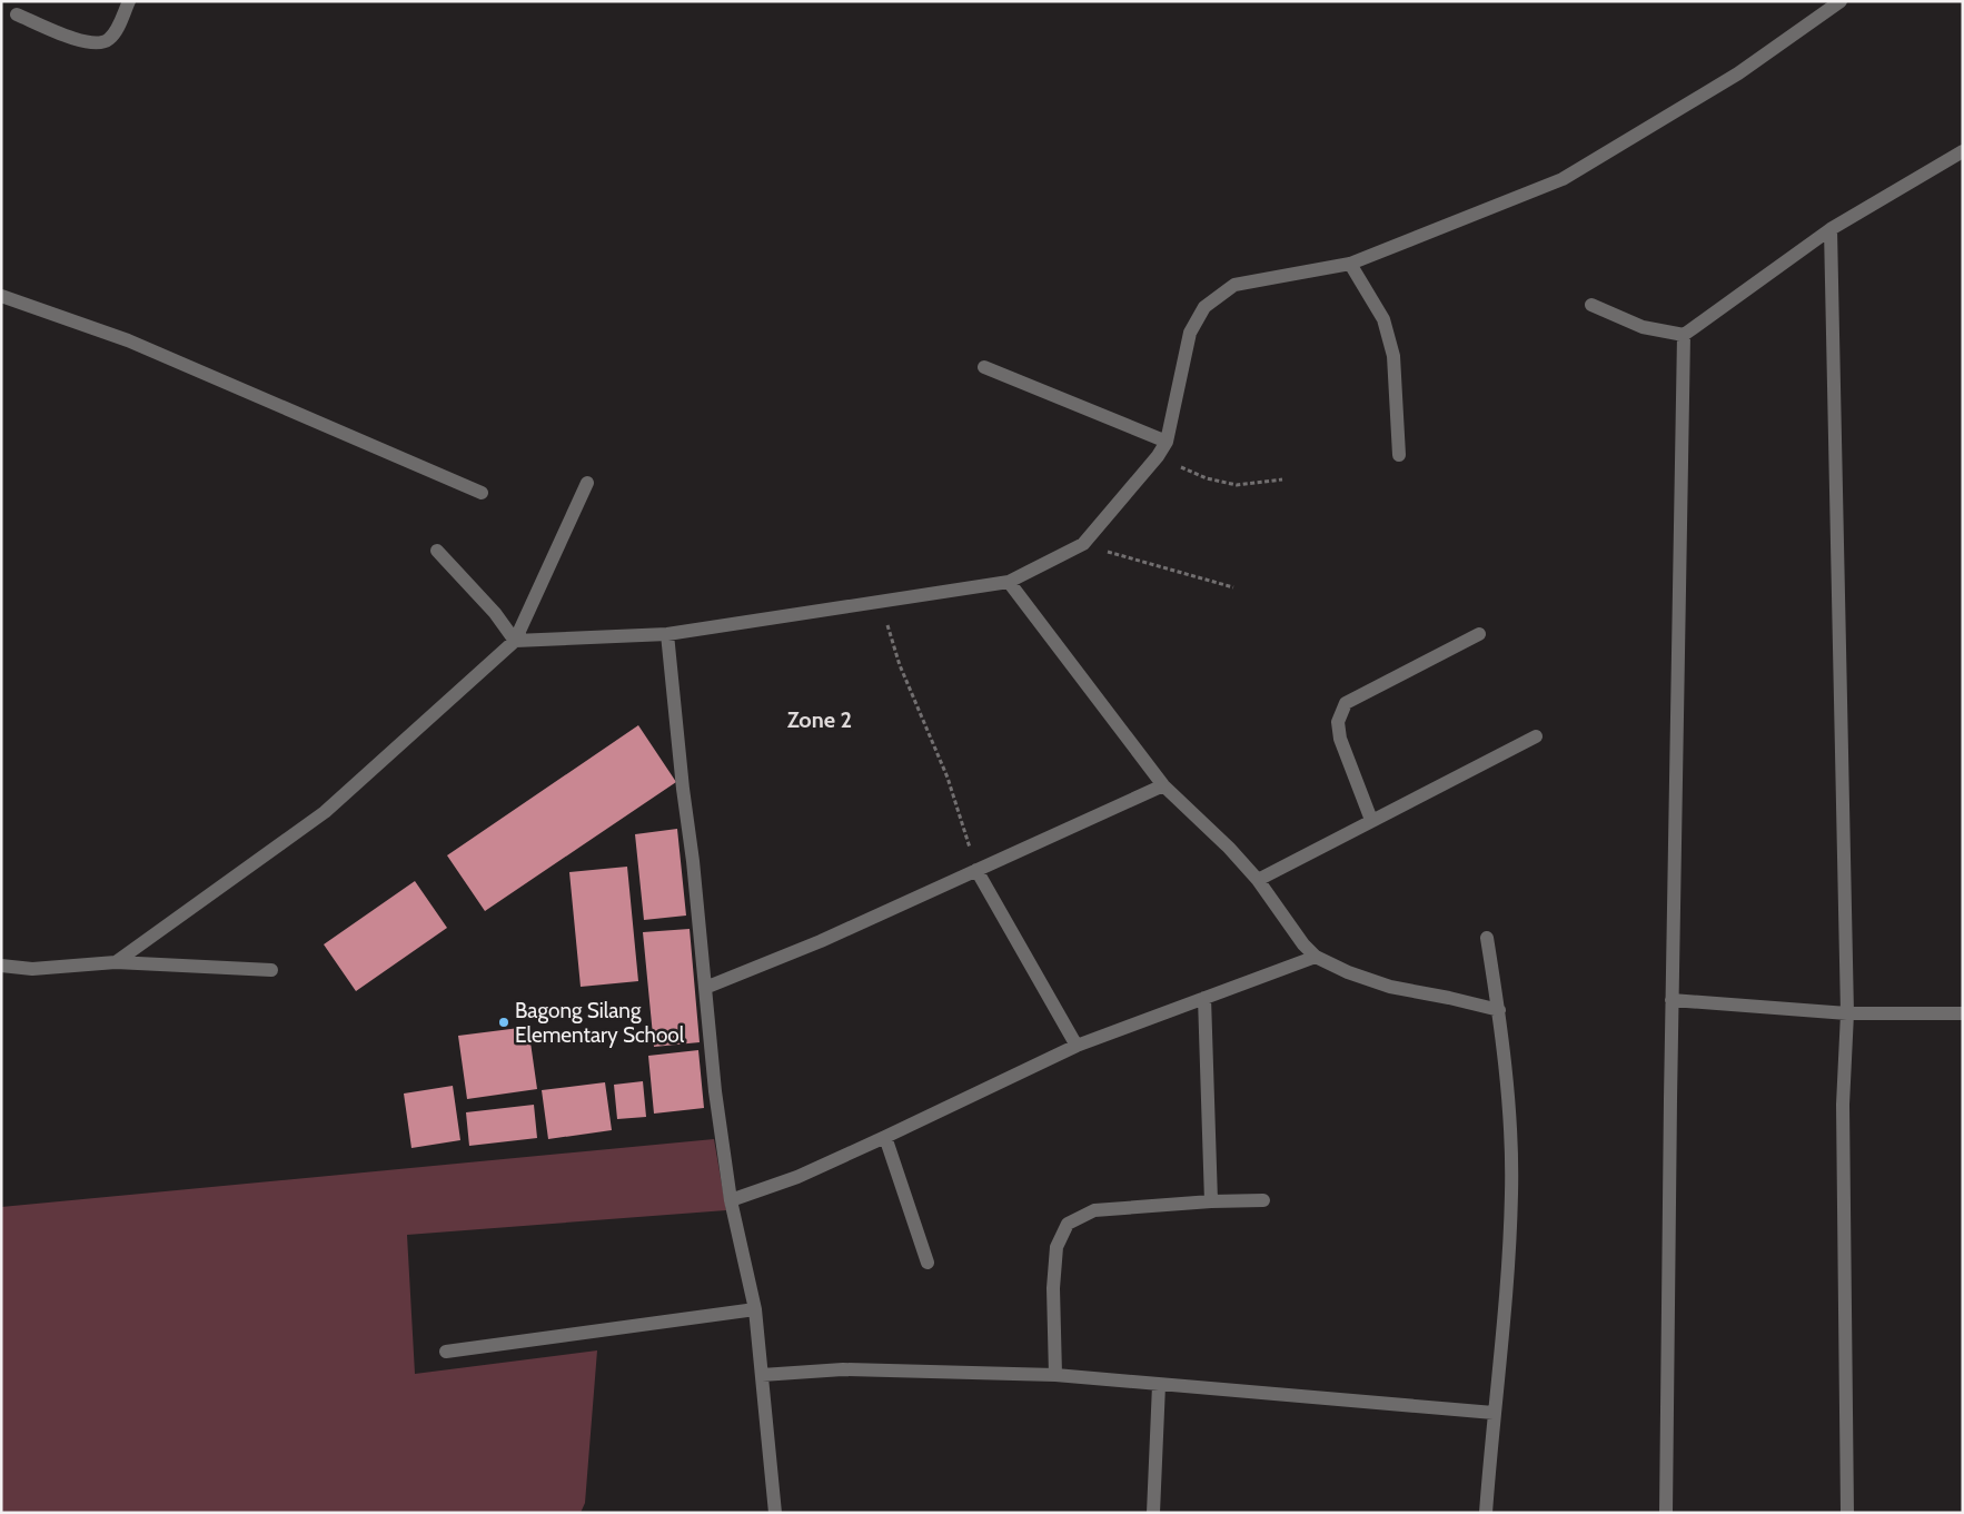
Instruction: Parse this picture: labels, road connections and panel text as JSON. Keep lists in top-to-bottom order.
{
  "districts": ["Zone 2"],
  "places": ["Bagong Silang Elementary School"]
}
